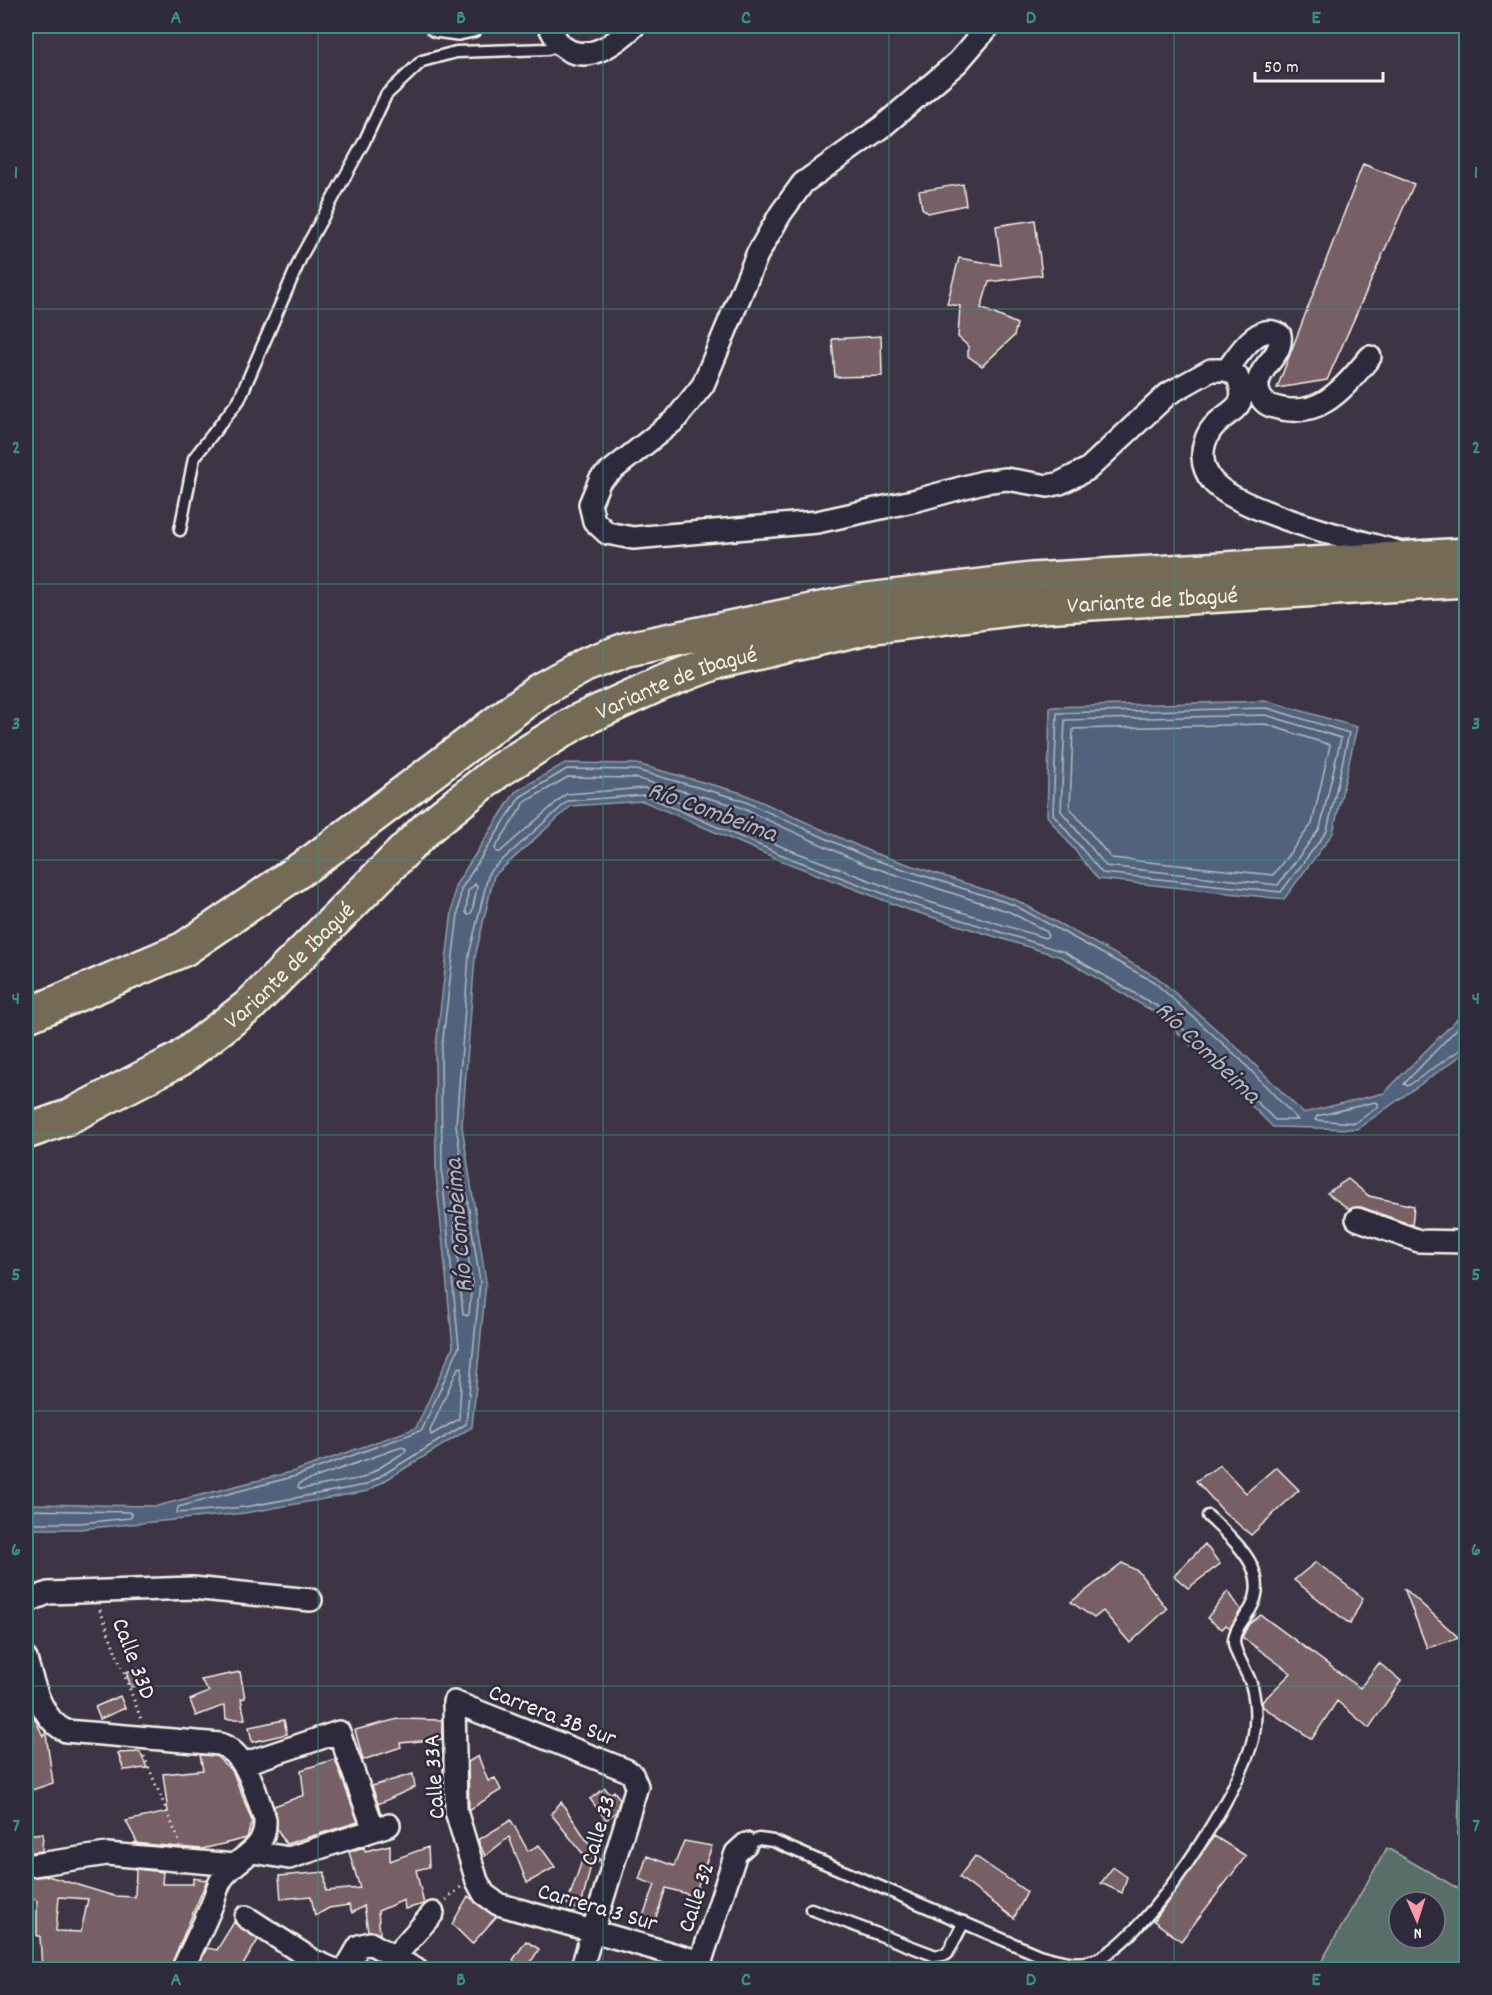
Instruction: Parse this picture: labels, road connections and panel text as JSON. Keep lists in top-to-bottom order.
{
  "streets": {
    "highway": ["Variante de Ibagué"],
    "street": [
      "Carrera 3B Sur",
      "Calle 33A",
      "Calle 33",
      "Calle 32",
      "Carrera 3 Sur"
    ],
    "path": ["Calle 33D"]
  },
  "crossings": [
    ["Carrera 3B Sur", "Calle 33A"],
    ["Carrera 3B Sur", "Calle 33"],
    ["Calle 33A", "Carrera 3 Sur"],
    ["Calle 33", "Carrera 3 Sur"],
    ["Calle 32", "Carrera 3 Sur"]
  ],
  "water": ["Río Combeima"],
  "scale_bar": "50 m",
  "north": "bottom",
  "grid": {
    "columns": [
      "A",
      "B",
      "C",
      "D",
      "E"
    ],
    "rows": [
      "1",
      "2",
      "3",
      "4",
      "5",
      "6",
      "7"
    ]
  }
}
